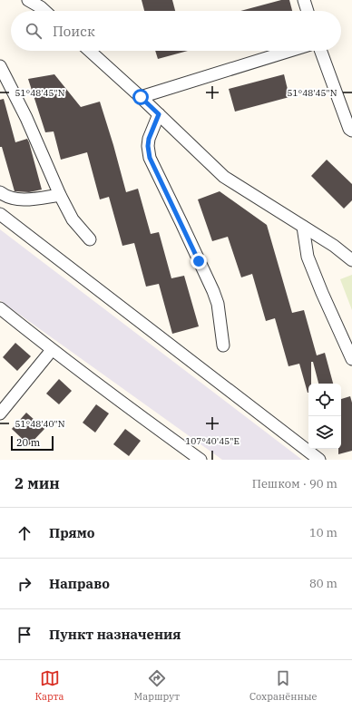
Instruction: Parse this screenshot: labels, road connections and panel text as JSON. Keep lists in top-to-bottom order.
{
  "scale_bar": "20 m",
  "page": {
    "search": "Поиск",
    "scale": "20 m",
    "heading": ["2 мин", "Пешком · 90 m"],
    "list": [
      ["Прямо", "10 m"],
      ["Направо", "80 m"],
      "Пункт назначения"
    ],
    "nav": ["Карта", "Маршрут", "Сохранённые"]
  },
  "coordinates": ["51°48'45\"N", "51°48'40\"N", "107°40'45\"E"]
}
